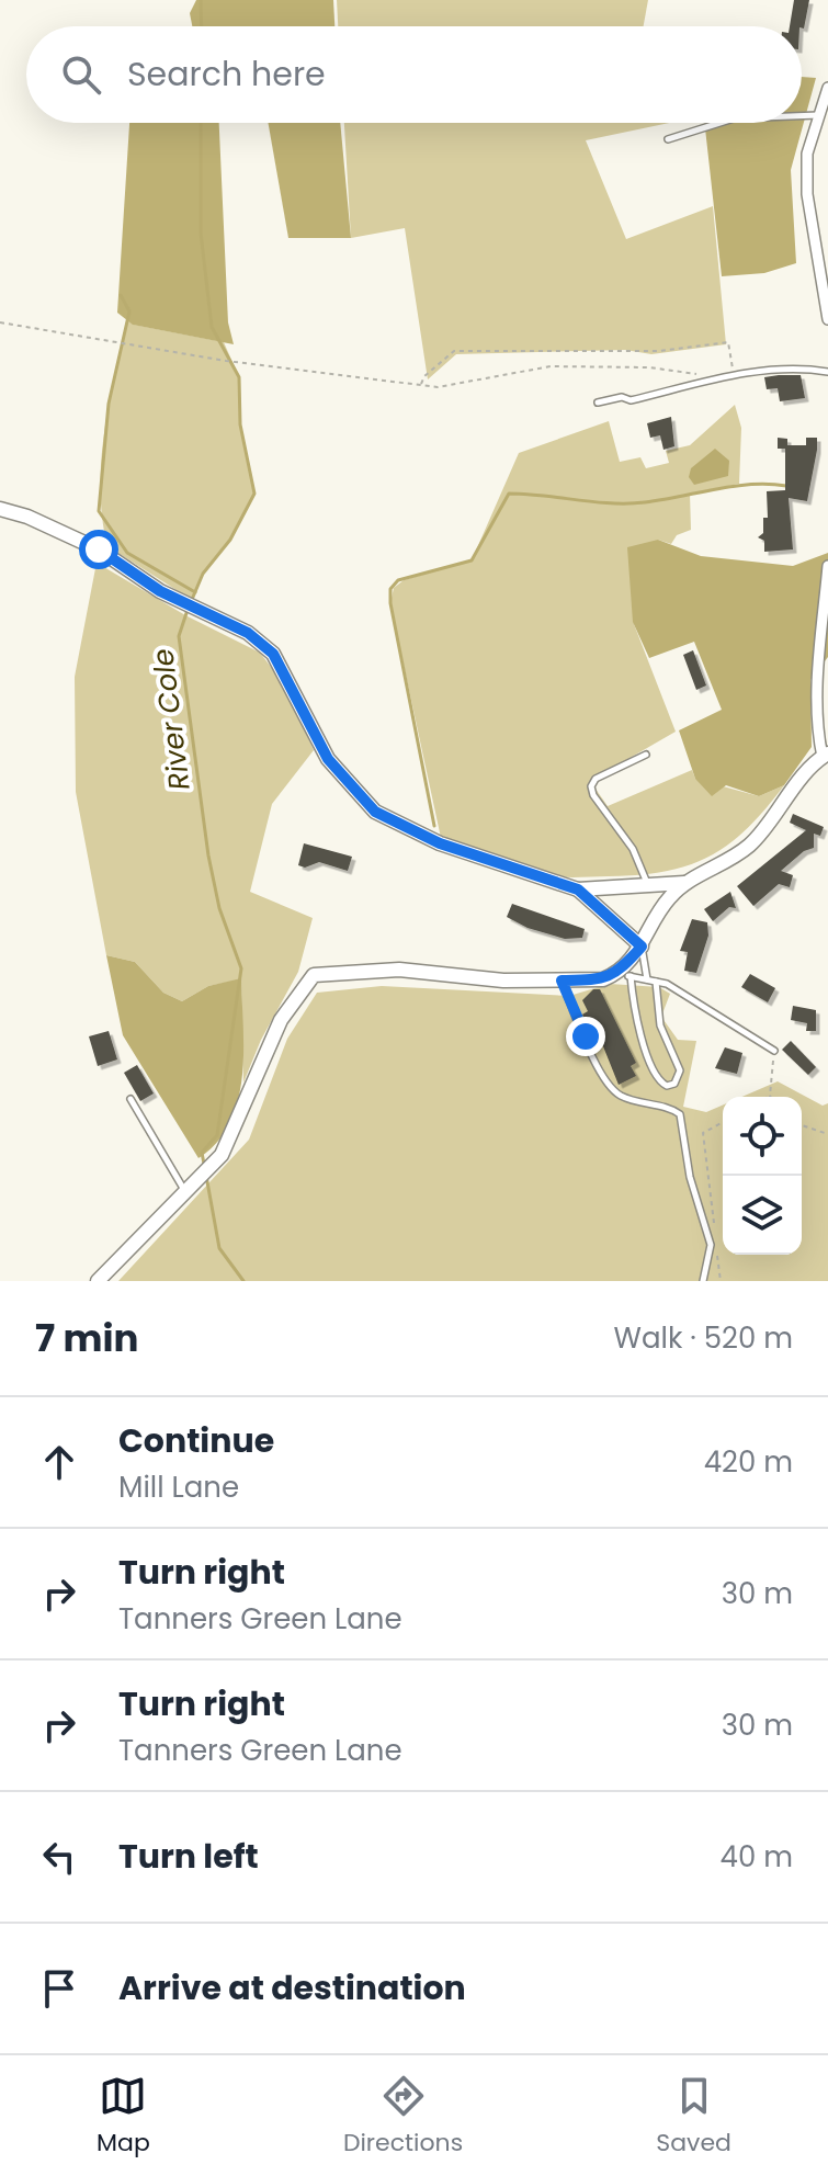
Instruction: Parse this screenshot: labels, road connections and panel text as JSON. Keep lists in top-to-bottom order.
{
  "water": ["River Cole"],
  "page": {
    "search": "Search here",
    "heading": ["7 min", "Walk · 520 m"],
    "list": [
      ["Continue", "Mill Lane", "420 m"],
      ["Turn right", "Tanners Green Lane", "30 m"],
      ["Turn right", "Tanners Green Lane", "30 m"],
      ["Turn left", "40 m"],
      "Arrive at destination"
    ],
    "nav": ["Map", "Directions", "Saved"]
  }
}
